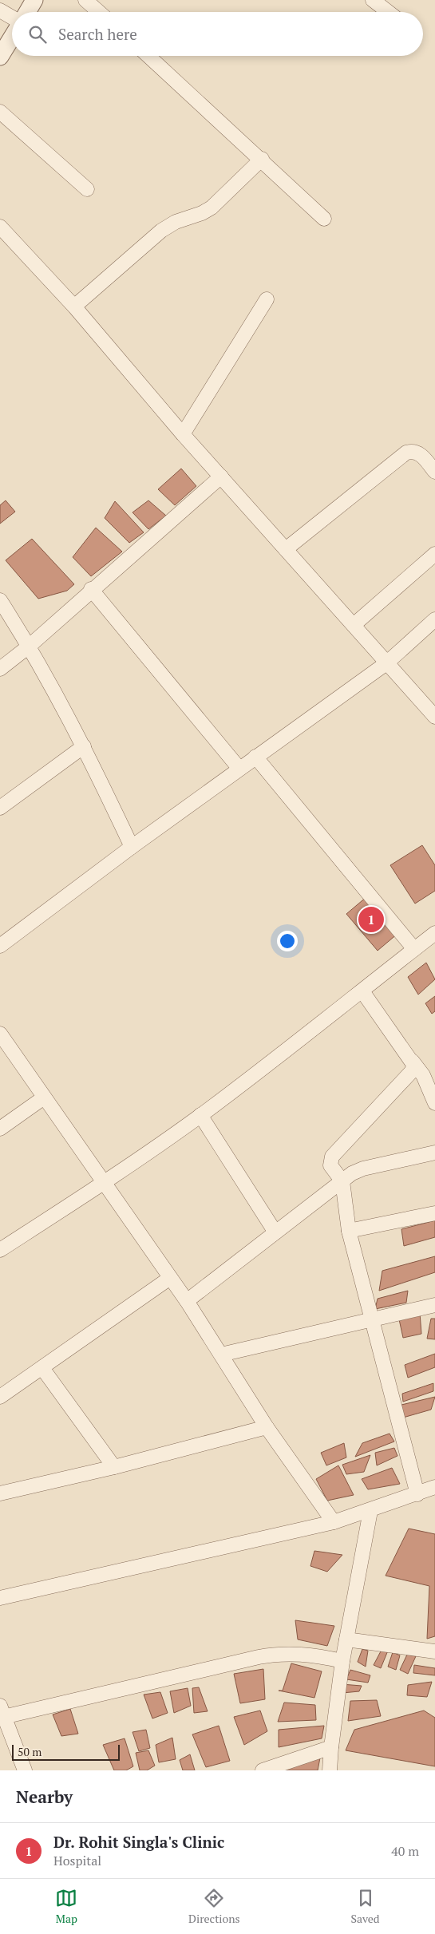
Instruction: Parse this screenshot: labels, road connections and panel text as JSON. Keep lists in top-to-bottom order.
{
  "scale_bar": "50 m",
  "page": {
    "search": "Search here",
    "pins": "1",
    "scale": "50 m",
    "heading": "Nearby",
    "list": [
      {
        "mark": "1",
        "name": "Dr. Rohit Singla's Clinic",
        "note": "Hospital",
        "value": "40 m"
      }
    ],
    "nav": ["Map", "Directions", "Saved"]
  }
}
